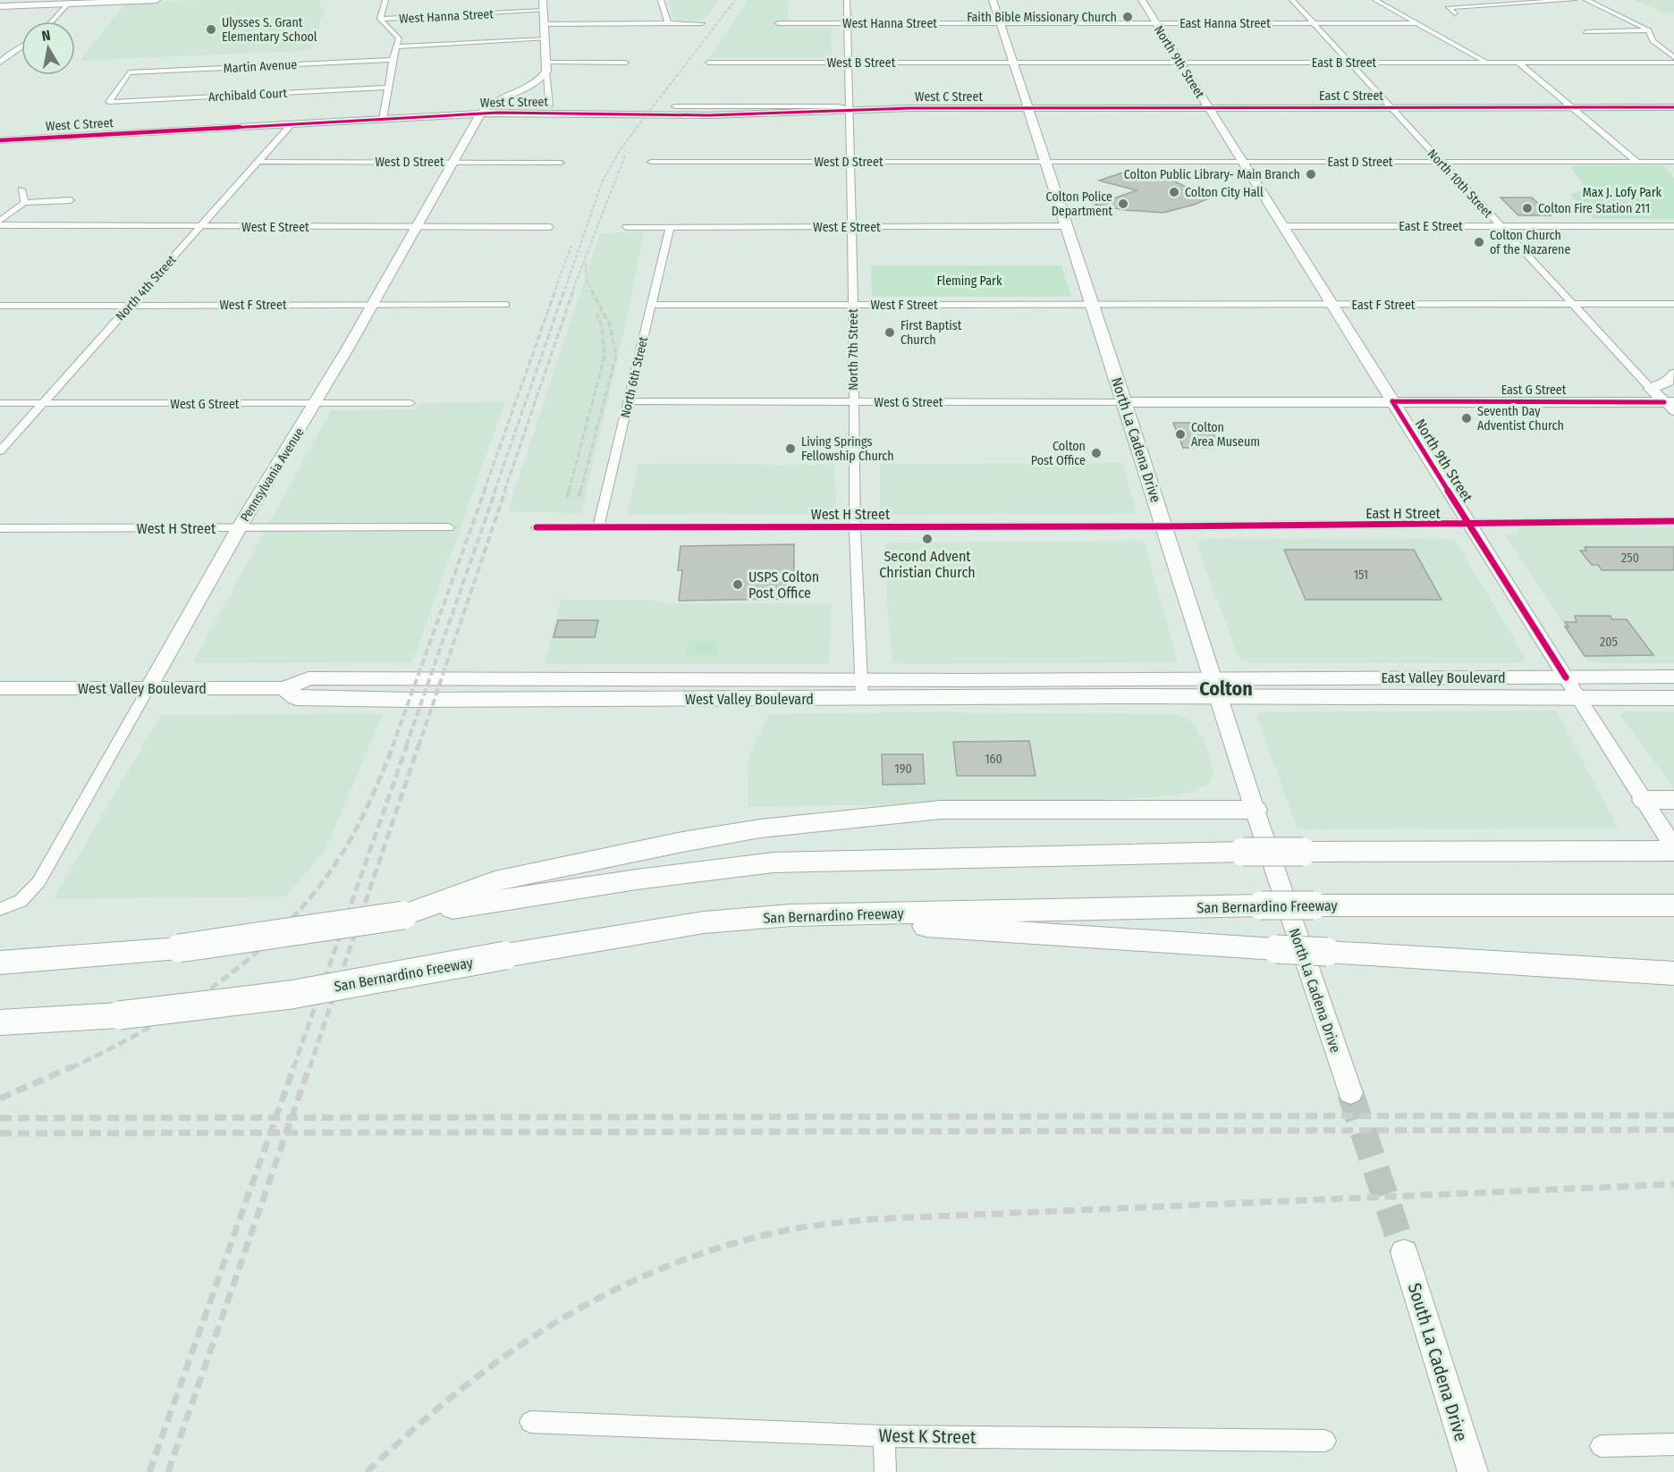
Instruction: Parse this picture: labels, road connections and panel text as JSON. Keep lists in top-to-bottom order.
{
  "streets": {
    "highway": ["San Bernardino Freeway"],
    "main road": ["East Valley Boulevard", "West Valley Boulevard"],
    "street": [
      "West Hanna Street",
      "East Hanna Street",
      "North 9th Street",
      "West B Street",
      "East B Street",
      "Martin Avenue",
      "Archibald Court",
      "East C Street",
      "West C Street",
      "West D Street",
      "East D Street",
      "North 10th Street",
      "East E Street",
      "West E Street",
      "North 4th Street",
      "West F Street",
      "East F Street",
      "North 7th Street",
      "North 6th Street",
      "East G Street",
      "West G Street",
      "North La Cadena Drive",
      "Pennsylvania Avenue",
      "East H Street",
      "West H Street",
      "South La Cadena Drive",
      "West K Street"
    ]
  },
  "crossings": [
    ["West Hanna Street", "East Hanna Street"],
    ["West Hanna Street", "North 7th Street"],
    ["West Hanna Street", "North La Cadena Drive"],
    ["East Hanna Street", "North 9th Street"],
    ["East Hanna Street", "North 10th Street"],
    ["East Hanna Street", "North La Cadena Drive"],
    ["North 9th Street", "East B Street"],
    ["North 9th Street", "East C Street"],
    ["North 9th Street", "East D Street"],
    ["North 9th Street", "East E Street"],
    ["North 9th Street", "East F Street"],
    ["North 9th Street", "East G Street"],
    ["North 9th Street", "East H Street"],
    ["North 9th Street", "East Valley Boulevard"],
    ["West B Street", "East B Street"],
    ["West B Street", "North 7th Street"],
    ["West B Street", "North La Cadena Drive"],
    ["East B Street", "North 10th Street"],
    ["East B Street", "North La Cadena Drive"],
    ["Martin Avenue", "Archibald Court"],
    ["East C Street", "West C Street"],
    ["East C Street", "North 10th Street"],
    ["East C Street", "North La Cadena Drive"],
    ["West C Street", "North 4th Street"],
    ["West C Street", "North 7th Street"],
    ["West C Street", "North La Cadena Drive"],
    ["West C Street", "Pennsylvania Avenue"],
    ["West D Street", "East D Street"],
    ["West D Street", "North 4th Street"],
    ["West D Street", "North 7th Street"],
    ["West D Street", "North La Cadena Drive"],
    ["West D Street", "Pennsylvania Avenue"],
    ["East D Street", "North 10th Street"],
    ["East D Street", "North La Cadena Drive"],
    ["North 10th Street", "East E Street"],
    ["North 10th Street", "East F Street"],
    ["North 10th Street", "East G Street"],
    ["West E Street", "North 4th Street"],
    ["West E Street", "North 7th Street"],
    ["West E Street", "North 6th Street"],
    ["West E Street", "North La Cadena Drive"],
    ["West E Street", "Pennsylvania Avenue"],
    ["North 4th Street", "West F Street"],
    ["North 4th Street", "West G Street"],
    ["West F Street", "East F Street"],
    ["West F Street", "North 7th Street"],
    ["West F Street", "North 6th Street"],
    ["West F Street", "North La Cadena Drive"],
    ["West F Street", "Pennsylvania Avenue"],
    ["East F Street", "North La Cadena Drive"],
    ["North 7th Street", "West G Street"],
    ["North 7th Street", "West H Street"],
    ["North 7th Street", "West Valley Boulevard"],
    ["North 6th Street", "West G Street"],
    ["North 6th Street", "West H Street"],
    ["East G Street", "West G Street"],
    ["East G Street", "North La Cadena Drive"],
    ["West G Street", "North La Cadena Drive"],
    ["West G Street", "Pennsylvania Avenue"],
    ["North La Cadena Drive", "East H Street"],
    ["North La Cadena Drive", "West H Street"],
    ["North La Cadena Drive", "East Valley Boulevard"],
    ["North La Cadena Drive", "West Valley Boulevard"],
    ["Pennsylvania Avenue", "West H Street"],
    ["Pennsylvania Avenue", "West Valley Boulevard"],
    ["East H Street", "West H Street"],
    ["East Valley Boulevard", "West Valley Boulevard"]
  ],
  "districts": ["Colton"],
  "parks": ["Max J. Lofy Park", "Fleming Park"],
  "places": [
    "Faith Bible Missionary Church",
    "Ulysses S. Grant Elementary School",
    "Colton Public Library- Main Branch",
    "Colton City Hall",
    "Colton Police Department",
    "Colton Fire Station 211",
    "Colton Church of the Nazarene",
    "First Baptist Church",
    "Seventh Day Adventist Church",
    "Colton Area Museum",
    "Living Springs Fellowship Church",
    "Colton Post Office",
    "Second Advent Christian Church",
    "USPS Colton Post Office"
  ],
  "house_numbers": [
    "250",
    "151",
    "205",
    "160",
    "190"
  ],
  "north": "top"
}
